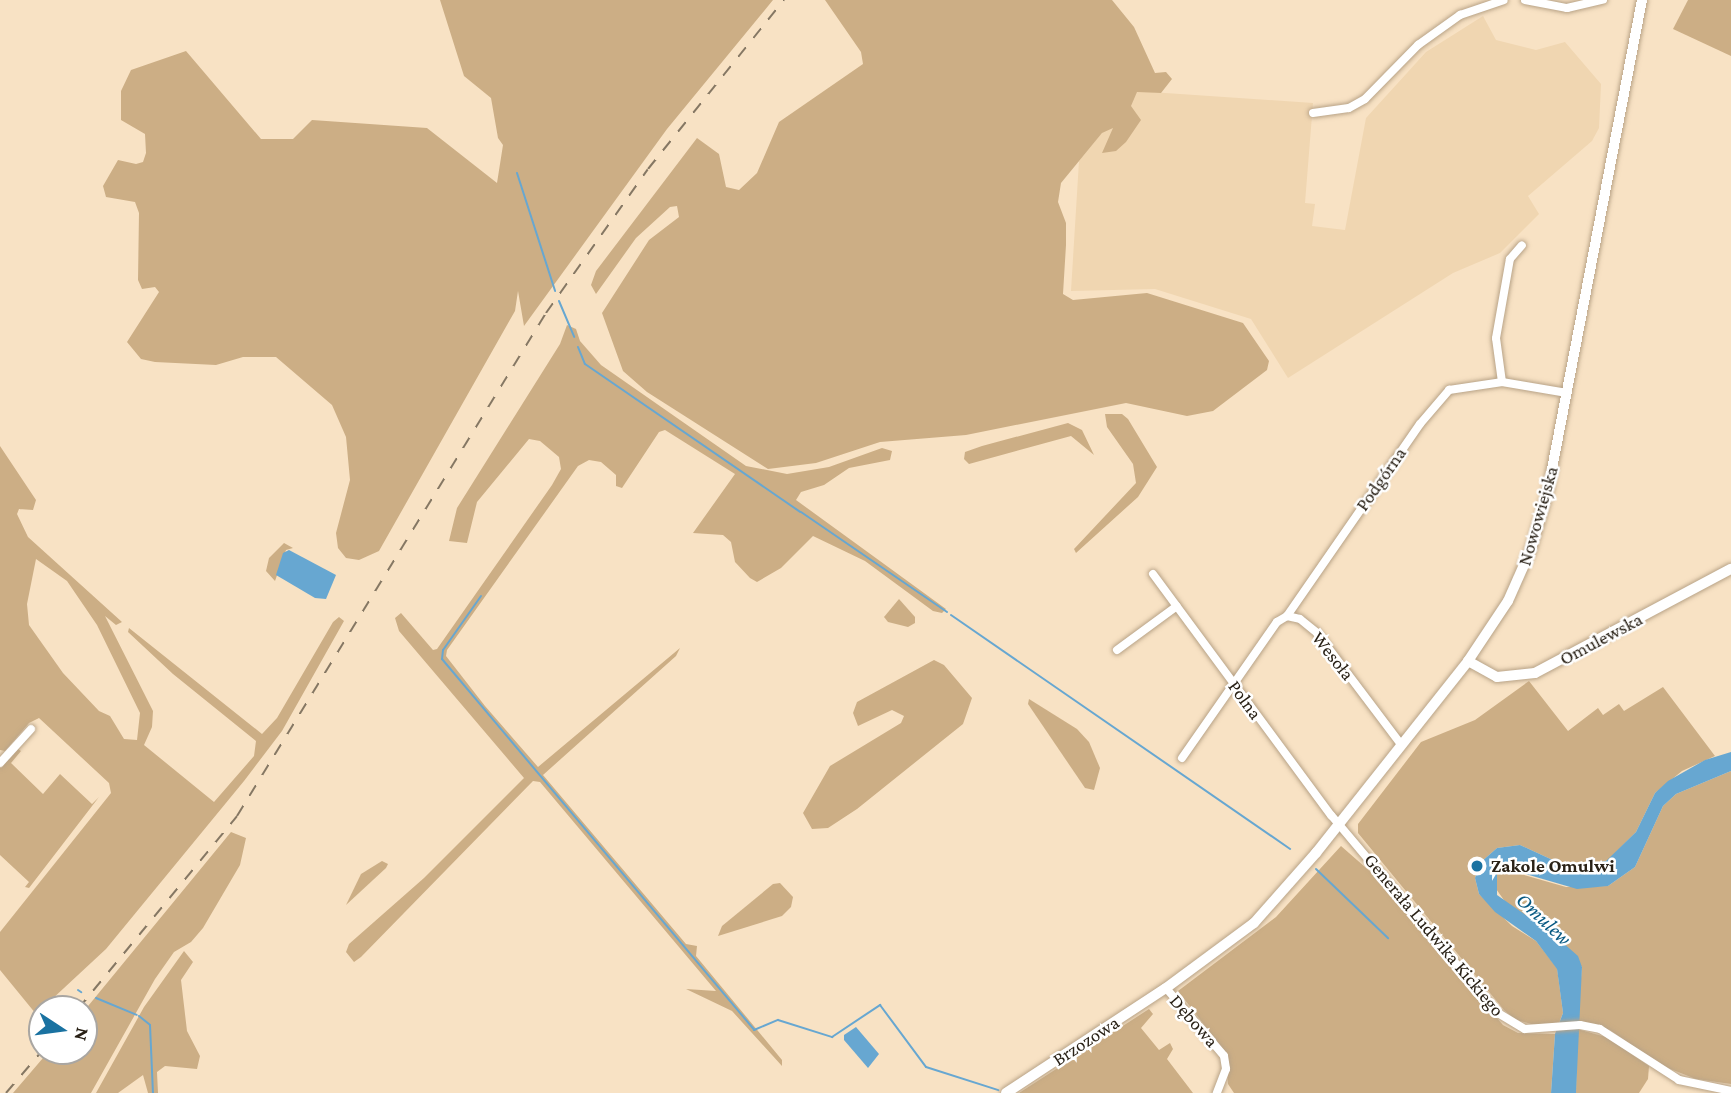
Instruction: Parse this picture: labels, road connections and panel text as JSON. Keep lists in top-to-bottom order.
{
  "streets": {
    "main road": ["Nowowiejska", "Omulewska", "Brzozowa"],
    "street": [
      "Podgórna",
      "Wesoła",
      "Polna",
      "Generała Ludwika Kickiego",
      "Dębowa"
    ]
  },
  "crossings": [
    ["Podgórna", "Nowowiejska"],
    ["Podgórna", "Wesoła"],
    ["Nowowiejska", "Omulewska"],
    ["Nowowiejska", "Wesoła"],
    ["Nowowiejska", "Polna"],
    ["Nowowiejska", "Generała Ludwika Kickiego"],
    ["Nowowiejska", "Dębowa"],
    ["Nowowiejska", "Brzozowa"],
    ["Polna", "Generała Ludwika Kickiego"],
    ["Dębowa", "Brzozowa"]
  ],
  "water": ["Omulew"],
  "places": ["Zakole Omulwi"],
  "north": "right"
}
